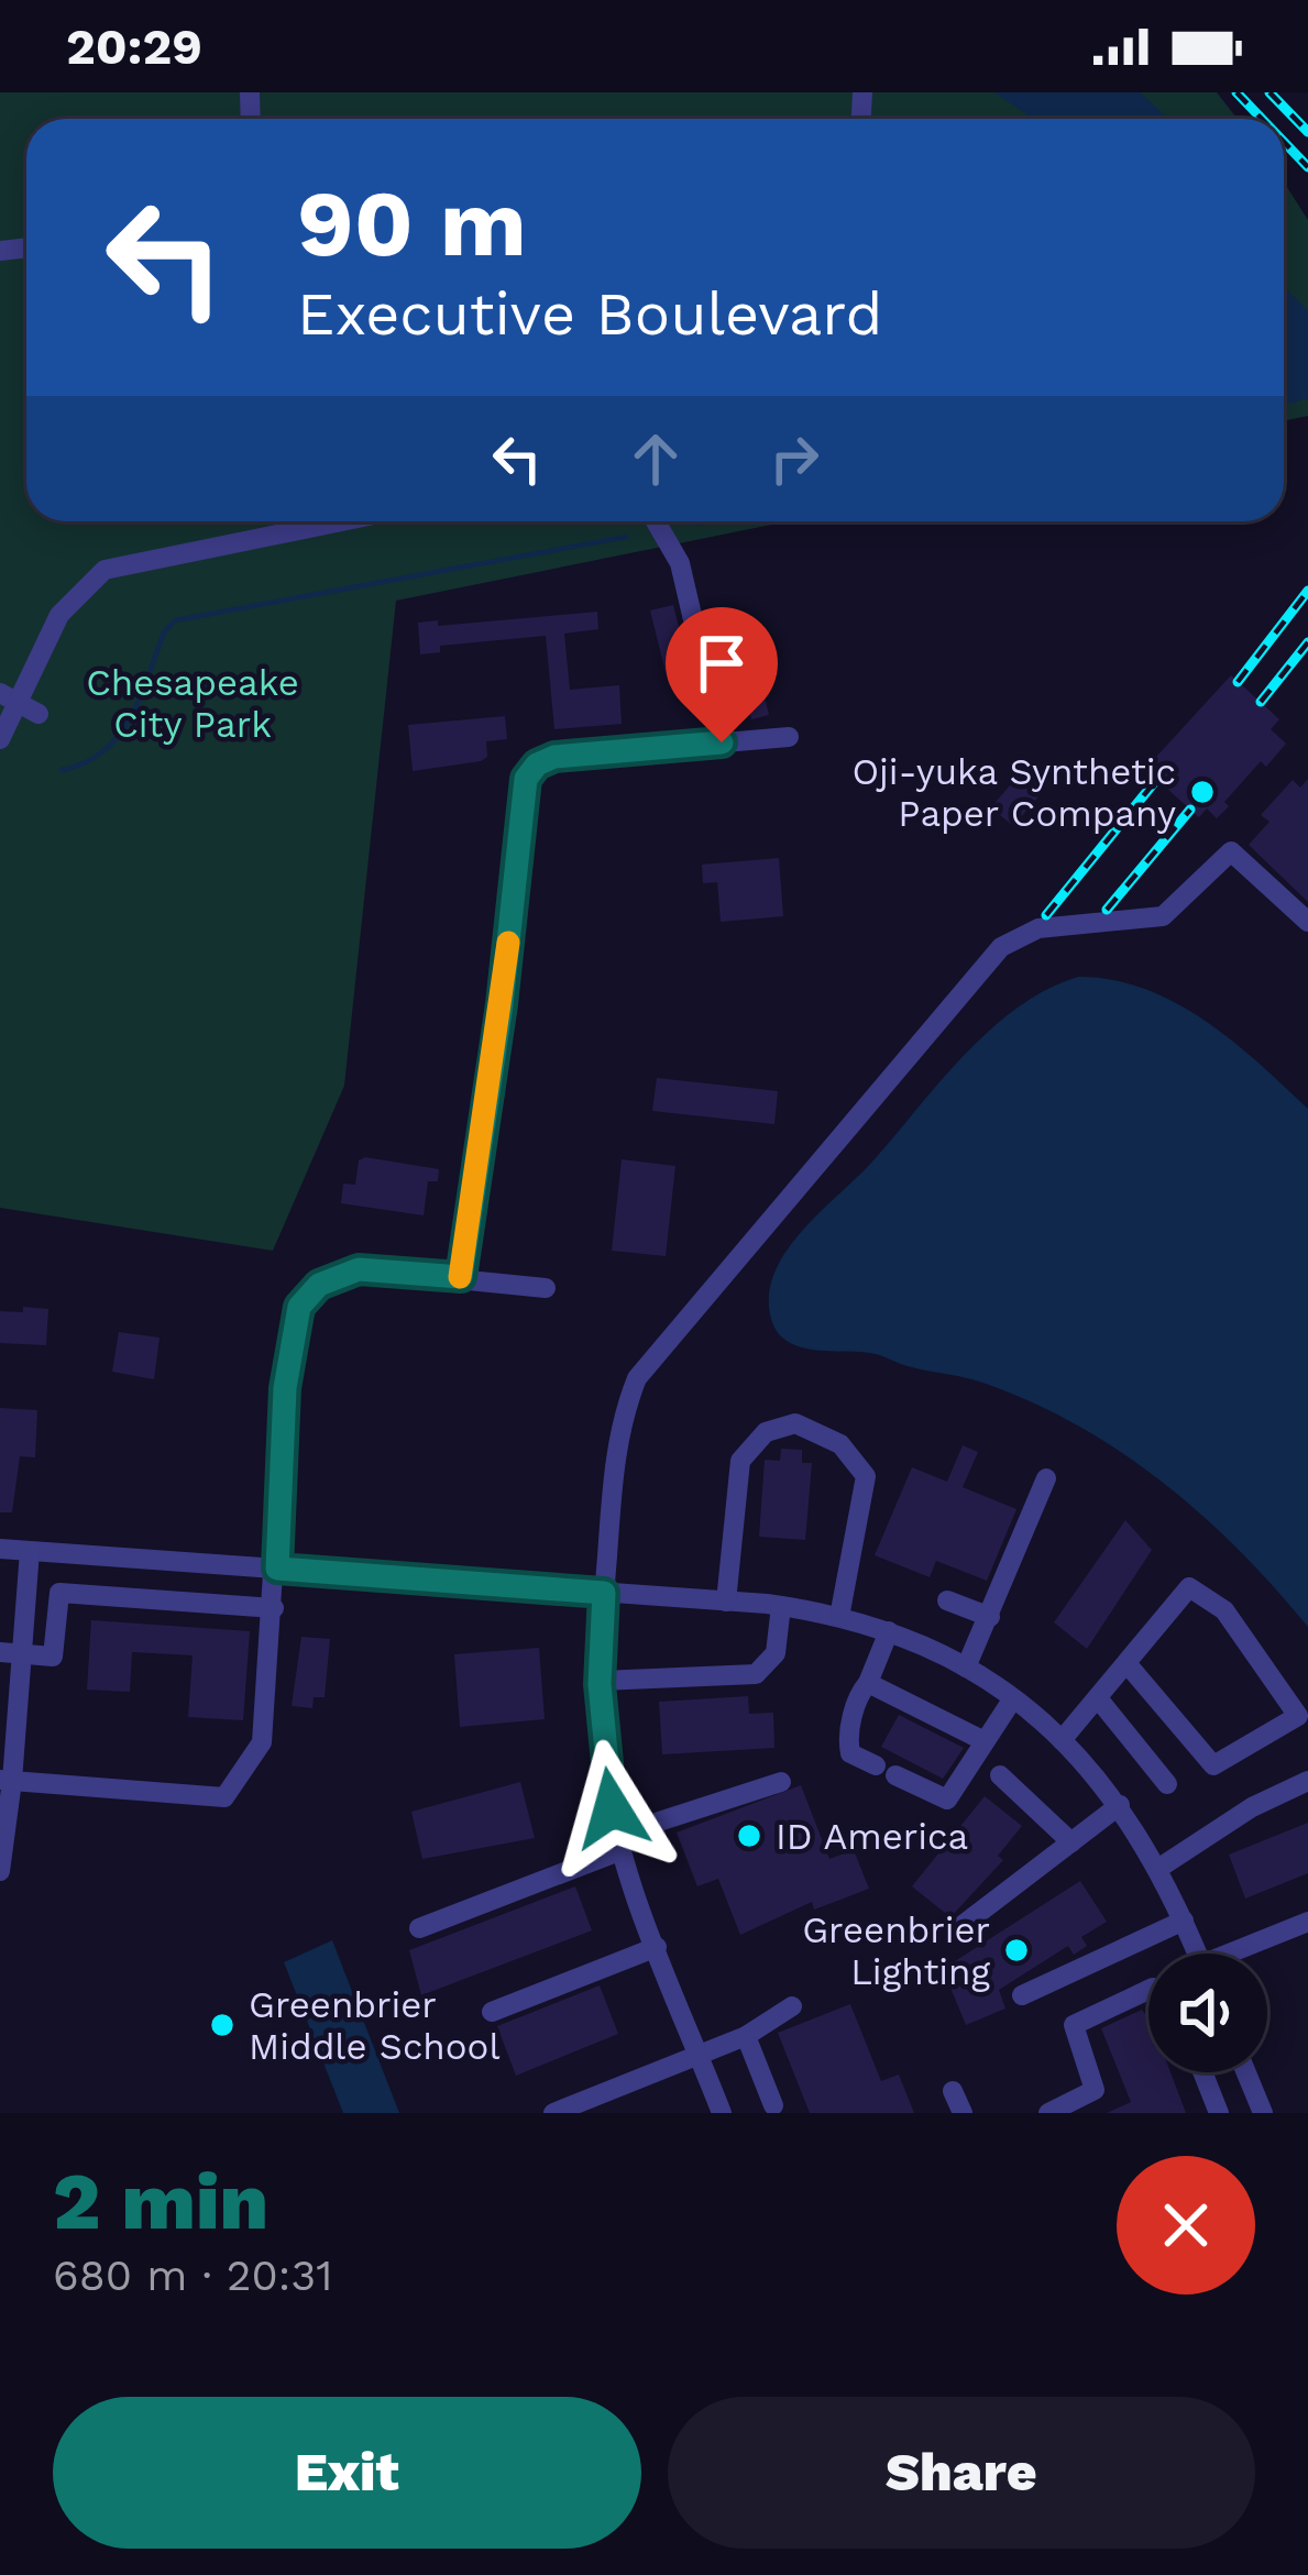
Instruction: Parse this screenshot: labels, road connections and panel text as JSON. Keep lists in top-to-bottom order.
{
  "parks": ["Chesapeake City Park"],
  "places": [
    "Oji-yuka Synthetic Paper Company",
    "ID America",
    "Greenbrier Lighting",
    "Greenbrier Middle School"
  ],
  "page": {
    "status": "20:29",
    "turn": ["90 m", "Executive Boulevard"],
    "heading": ["2 min", "680 m · 20:31"],
    "buttons": ["Exit", "Share"]
  }
}
